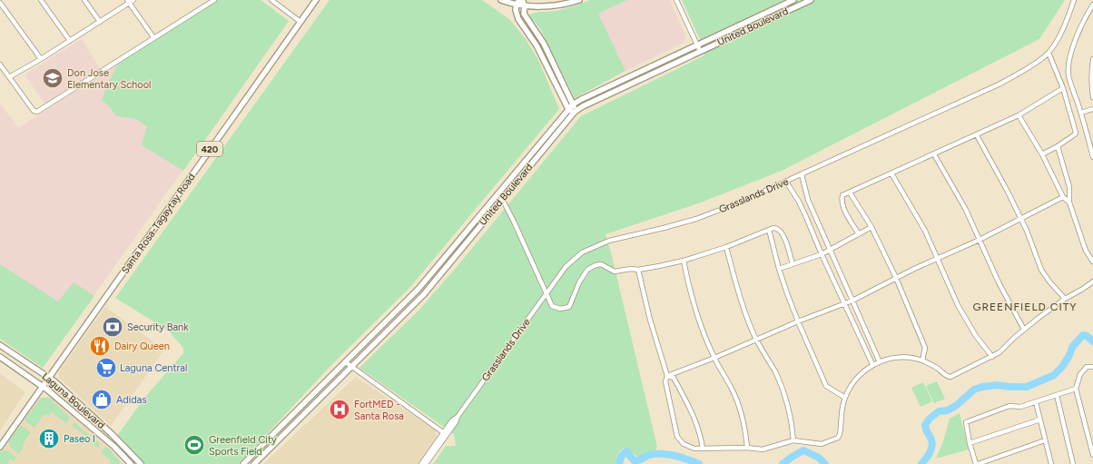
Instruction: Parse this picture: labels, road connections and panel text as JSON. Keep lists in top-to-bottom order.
{
  "streets": {
    "main road": [
      "United Boulevard",
      "420",
      "Santa Rosa-Tagaytay Road",
      "Laguna Boulevard"
    ],
    "street": ["Grasslands Drive"]
  },
  "crossings": [
    ["Santa Rosa-Tagaytay Road", "Laguna Boulevard"]
  ],
  "districts": ["GREENFIELD CITY"],
  "places": {
    "school or university": ["Don Jose Elementary School"],
    "bank": ["Security Bank"],
    "restaurant": ["Dairy Queen"],
    "supermarket": ["Laguna Central"],
    "shop": ["Adidas"],
    "hospital": ["FortMED - Santa Rosa"],
    "building": ["Paseo I"],
    "sports": ["Greenfield City Sports Field"]
  }
}
